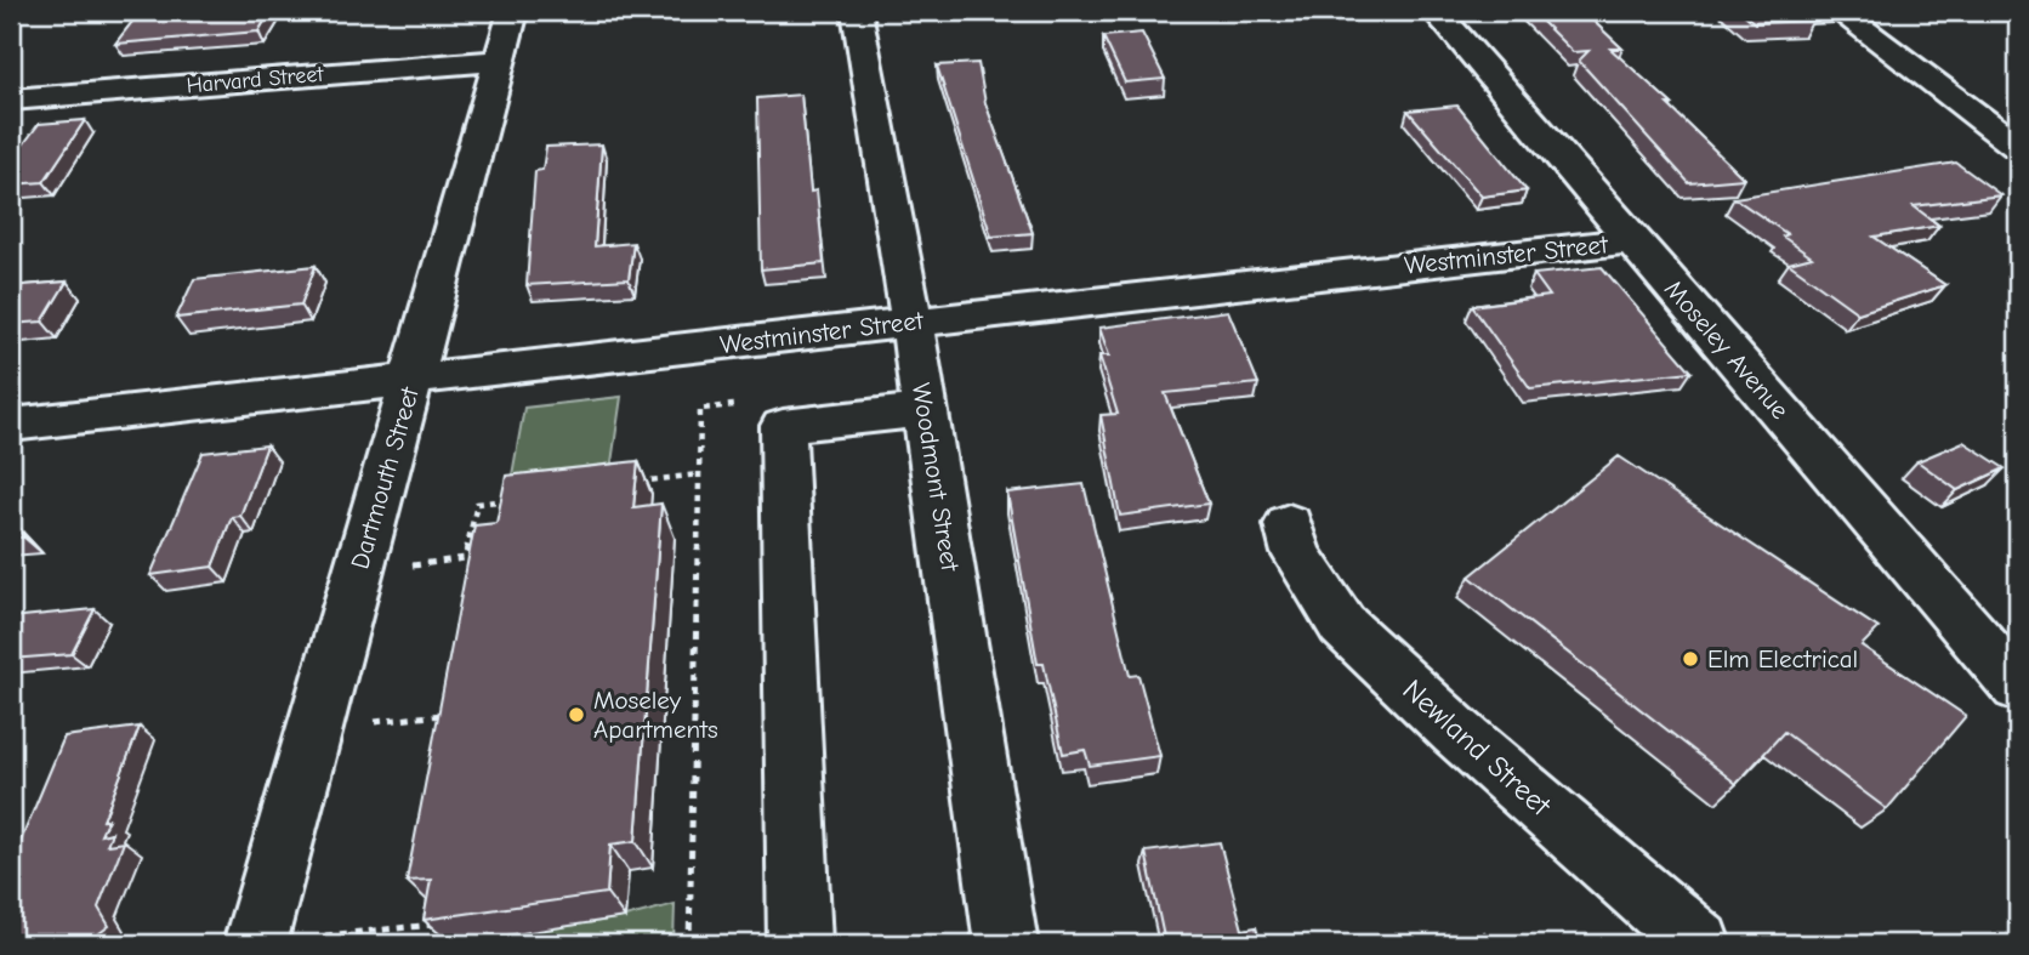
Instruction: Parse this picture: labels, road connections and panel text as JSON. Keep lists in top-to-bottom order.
{
  "streets": {
    "street": [
      "Harvard Street",
      "Westminster Street",
      "Moseley Avenue",
      "Woodmont Street",
      "Dartmouth Street",
      "Newland Street"
    ]
  },
  "crossings": [
    ["Harvard Street", "Dartmouth Street"],
    ["Westminster Street", "Moseley Avenue"],
    ["Westminster Street", "Woodmont Street"],
    ["Westminster Street", "Dartmouth Street"]
  ],
  "places": ["Elm Electrical", "Moseley Apartments"]
}
